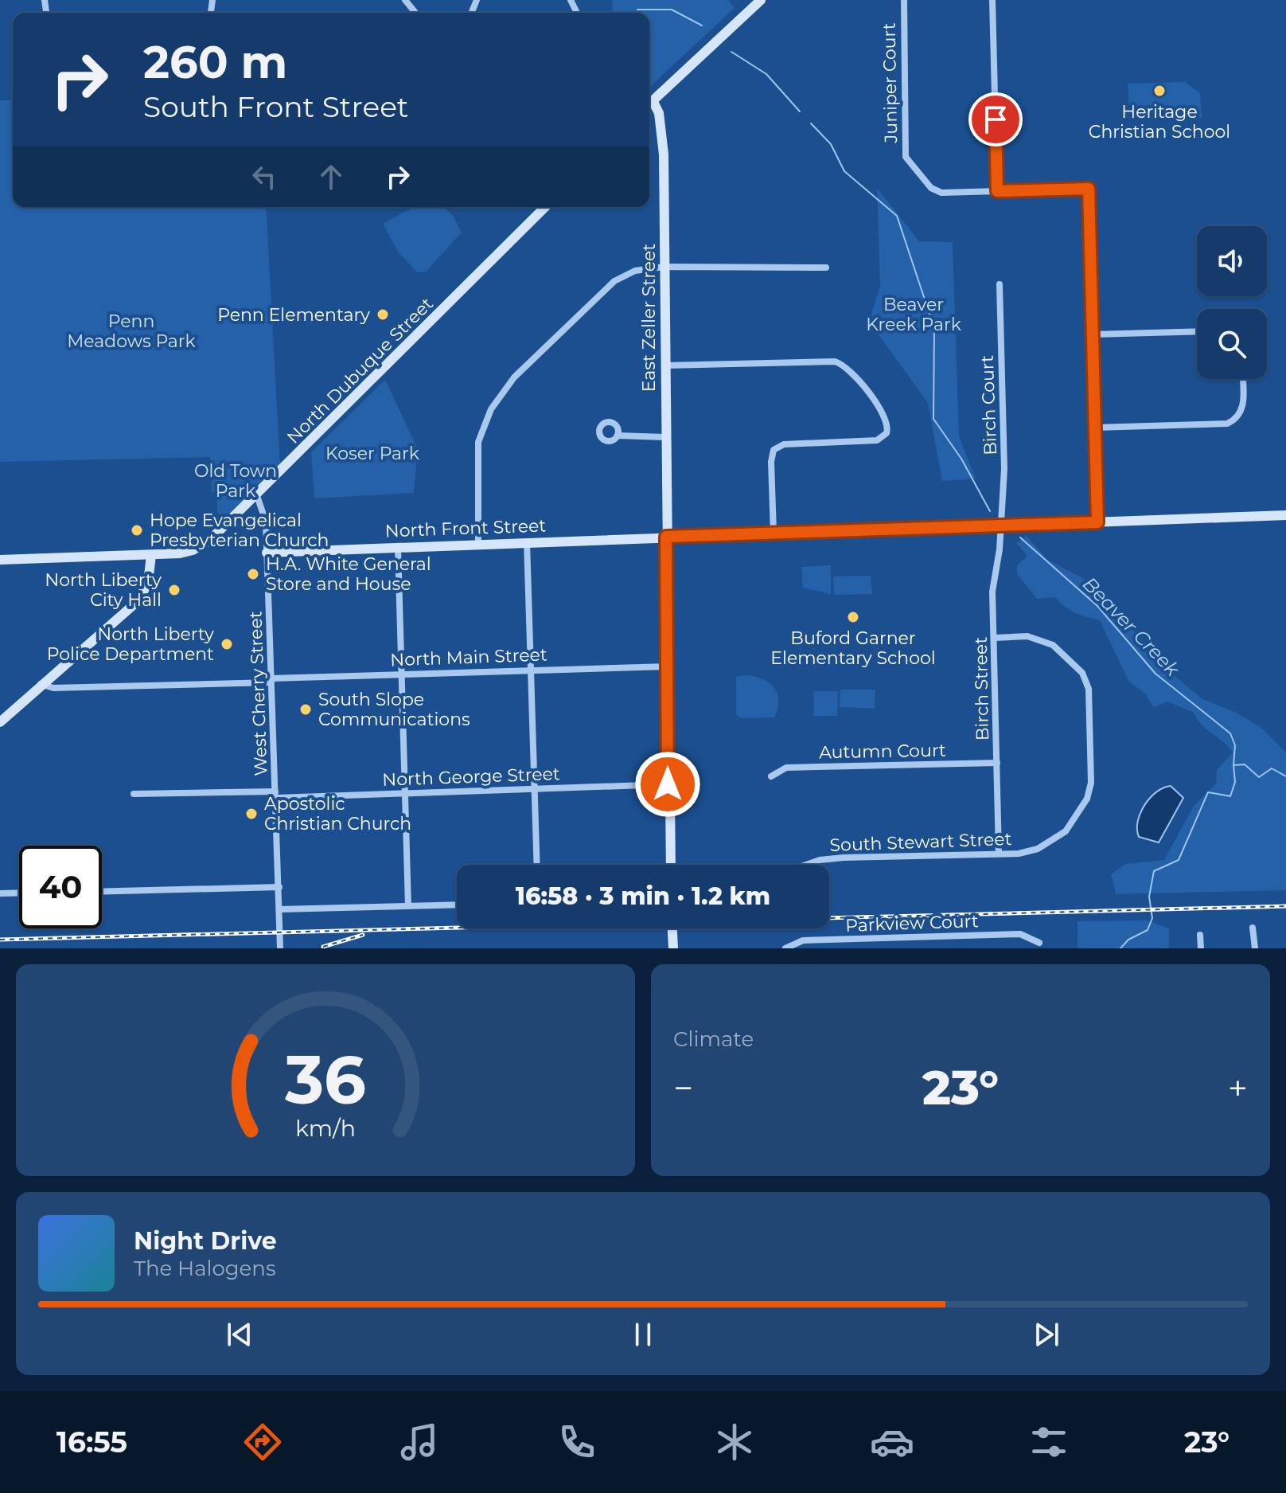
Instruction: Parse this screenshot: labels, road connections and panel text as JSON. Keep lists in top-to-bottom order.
{
  "streets": {
    "street": [
      "Juniper Court",
      "East Zeller Street",
      "North Dubuque Street",
      "Birch Court",
      "North Front Street",
      "North Main Street",
      "Birch Street",
      "West Cherry Street",
      "Autumn Court",
      "North George Street",
      "South Stewart Street",
      "Parkview Court"
    ]
  },
  "crossings": [
    ["East Zeller Street", "North Front Street"],
    ["East Zeller Street", "North Main Street"],
    ["East Zeller Street", "North George Street"],
    ["North Dubuque Street", "West Cherry Street"],
    ["Birch Court", "North Front Street"],
    ["Birch Court", "Birch Street"],
    ["North Front Street", "Birch Street"],
    ["North Front Street", "West Cherry Street"],
    ["North Main Street", "West Cherry Street"],
    ["Birch Street", "Autumn Court"],
    ["Birch Street", "South Stewart Street"],
    ["West Cherry Street", "North George Street"]
  ],
  "water": ["Beaver Creek"],
  "parks": [
    "Beaver Kreek Park",
    "Penn Meadows Park",
    "Koser Park",
    "Old Town Park"
  ],
  "places": [
    "Heritage Christian School",
    "Penn Elementary",
    "Hope Evangelical Presbyterian Church",
    "H.A. White General Store and House",
    "North Liberty City Hall",
    "Buford Garner Elementary School",
    "North Liberty Police Department",
    "South Slope Communications",
    "Apostolic Christian Church"
  ],
  "page": {
    "turn": ["260 m", "South Front Street"],
    "limit": "40",
    "trip": "16:58 · 3 min · 1.2 km",
    "tile": "Climate",
    "heat": ["−", "23°", "+"],
    "song": ["Night Drive", "The Halogens"],
    "tabs": ["16:55", "23°"],
    "gauge": ["36", "km/h"]
  }
}
